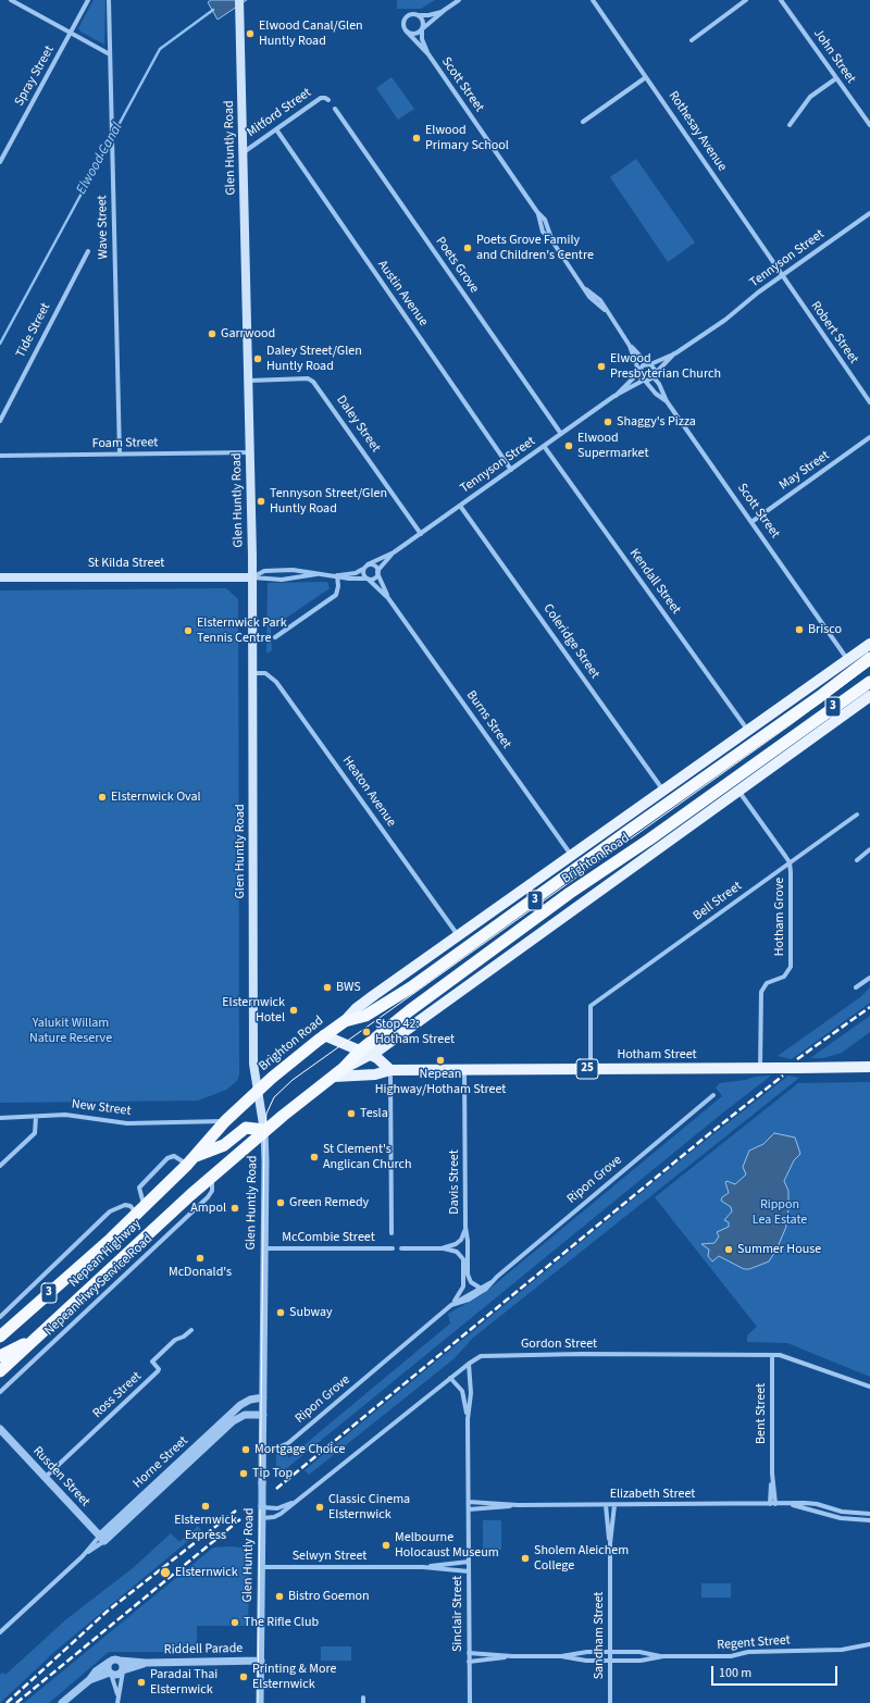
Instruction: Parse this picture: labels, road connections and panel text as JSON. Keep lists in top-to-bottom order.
{
  "streets": {
    "highway": ["3", "Brighton Road", "Nepean Highway"],
    "main road": [
      "Glen Huntly Road",
      "St Kilda Street",
      "Hotham Street",
      "25"
    ],
    "street": [
      "John Street",
      "Spray Street",
      "Scott Street",
      "Mitford Street",
      "Rothesay Avenue",
      "Wave Street",
      "Tennyson Street",
      "Poets Grove",
      "Austin Avenue",
      "Tide Street",
      "Robert Street",
      "Daley Street",
      "Foam Street",
      "May Street",
      "Kendall Street",
      "Coleridge Street",
      "Burns Street",
      "Heaton Avenue",
      "Bell Street",
      "Hotham Grove",
      "New Street",
      "Ripon Grove",
      "Davis Street",
      "McCombie Street",
      "Nepean Hwy Service Road",
      "Gordon Street",
      "Ross Street",
      "Bent Street",
      "Horne Street",
      "Rusden Street",
      "Elizabeth Street",
      "Selwyn Street",
      "Sinclair Street",
      "Sandham Street",
      "Regent Street",
      "Riddell Parade"
    ]
  },
  "crossings": [
    ["Scott Street", "Tennyson Street"],
    ["Scott Street", "May Street"],
    ["Scott Street", "Brighton Road"],
    ["Mitford Street", "Glen Huntly Road"],
    ["Mitford Street", "Austin Avenue"],
    ["Rothesay Avenue", "Tennyson Street"],
    ["Rothesay Avenue", "Robert Street"],
    ["Glen Huntly Road", "Daley Street"],
    ["Glen Huntly Road", "Foam Street"],
    ["Glen Huntly Road", "St Kilda Street"],
    ["Glen Huntly Road", "Heaton Avenue"],
    ["Glen Huntly Road", "Brighton Road"],
    ["Glen Huntly Road", "Ripon Grove"],
    ["Glen Huntly Road", "McCombie Street"],
    ["Glen Huntly Road", "Nepean Highway"],
    ["Glen Huntly Road", "Gordon Street"],
    ["Glen Huntly Road", "Horne Street"],
    ["Glen Huntly Road", "Selwyn Street"],
    ["Glen Huntly Road", "Riddell Parade"],
    ["Wave Street", "Foam Street"],
    ["Tennyson Street", "Poets Grove"],
    ["Tennyson Street", "Austin Avenue"],
    ["Tennyson Street", "Robert Street"],
    ["Tennyson Street", "Daley Street"],
    ["Tennyson Street", "St Kilda Street"],
    ["Tennyson Street", "Kendall Street"],
    ["Tennyson Street", "Coleridge Street"],
    ["Tennyson Street", "Burns Street"],
    ["Kendall Street", "Brighton Road"],
    ["Coleridge Street", "Brighton Road"],
    ["Burns Street", "Brighton Road"],
    ["Heaton Avenue", "Brighton Road"],
    ["Brighton Road", "Hotham Grove"],
    ["Brighton Road", "Hotham Street"],
    ["Brighton Road", "Nepean Highway"],
    ["Bell Street", "Hotham Grove"],
    ["Bell Street", "Hotham Street"],
    ["Hotham Grove", "Hotham Street"],
    ["Hotham Street", "Davis Street"],
    ["New Street", "Nepean Highway"],
    ["Ripon Grove", "Davis Street"],
    ["Nepean Highway", "Nepean Hwy Service Road"],
    ["Gordon Street", "Bent Street"],
    ["Gordon Street", "Sinclair Street"],
    ["Ross Street", "Rusden Street"],
    ["Bent Street", "Elizabeth Street"],
    ["Horne Street", "Rusden Street"],
    ["Elizabeth Street", "Sinclair Street"],
    ["Elizabeth Street", "Sandham Street"],
    ["Selwyn Street", "Sinclair Street"],
    ["Sinclair Street", "Regent Street"],
    ["Sandham Street", "Regent Street"]
  ],
  "water": ["Elwood Canal"],
  "parks": ["Yalukit Willam Nature Reserve", "Rippon Lea Estate"],
  "places": [
    "Elwood Canal/Glen Huntly Road",
    "Elwood Primary School",
    "Poets Grove Family and Children's Centre",
    "Garrwood",
    "Daley Street/Glen Huntly Road",
    "Elwood Presbyterian Church",
    "Shaggy's Pizza",
    "Elwood Supermarket",
    "Tennyson Street/Glen Huntly Road",
    "Brisco",
    "Elsternwick Park Tennis Centre",
    "Elsternwick Oval",
    "BWS",
    "Elsternwick Hotel",
    "Stop 42: Hotham Street",
    "Nepean Highway/Hotham Street",
    "Tesla",
    "St Clement's Anglican Church",
    "Green Remedy",
    "Ampol",
    "Summer House",
    "McDonald's",
    "Subway",
    "Mortgage Choice",
    "Tip Top",
    "Elsternwick Express",
    "Classic Cinema Elsternwick",
    "Melbourne Holocaust Museum",
    "Sholem Aleichem College",
    "Elsternwick",
    "Bistro Goemon",
    "The Rifle Club",
    "Printing & More Elsternwick",
    "Paradai Thai Elsternwick"
  ],
  "scale_bar": "100 m"
}
